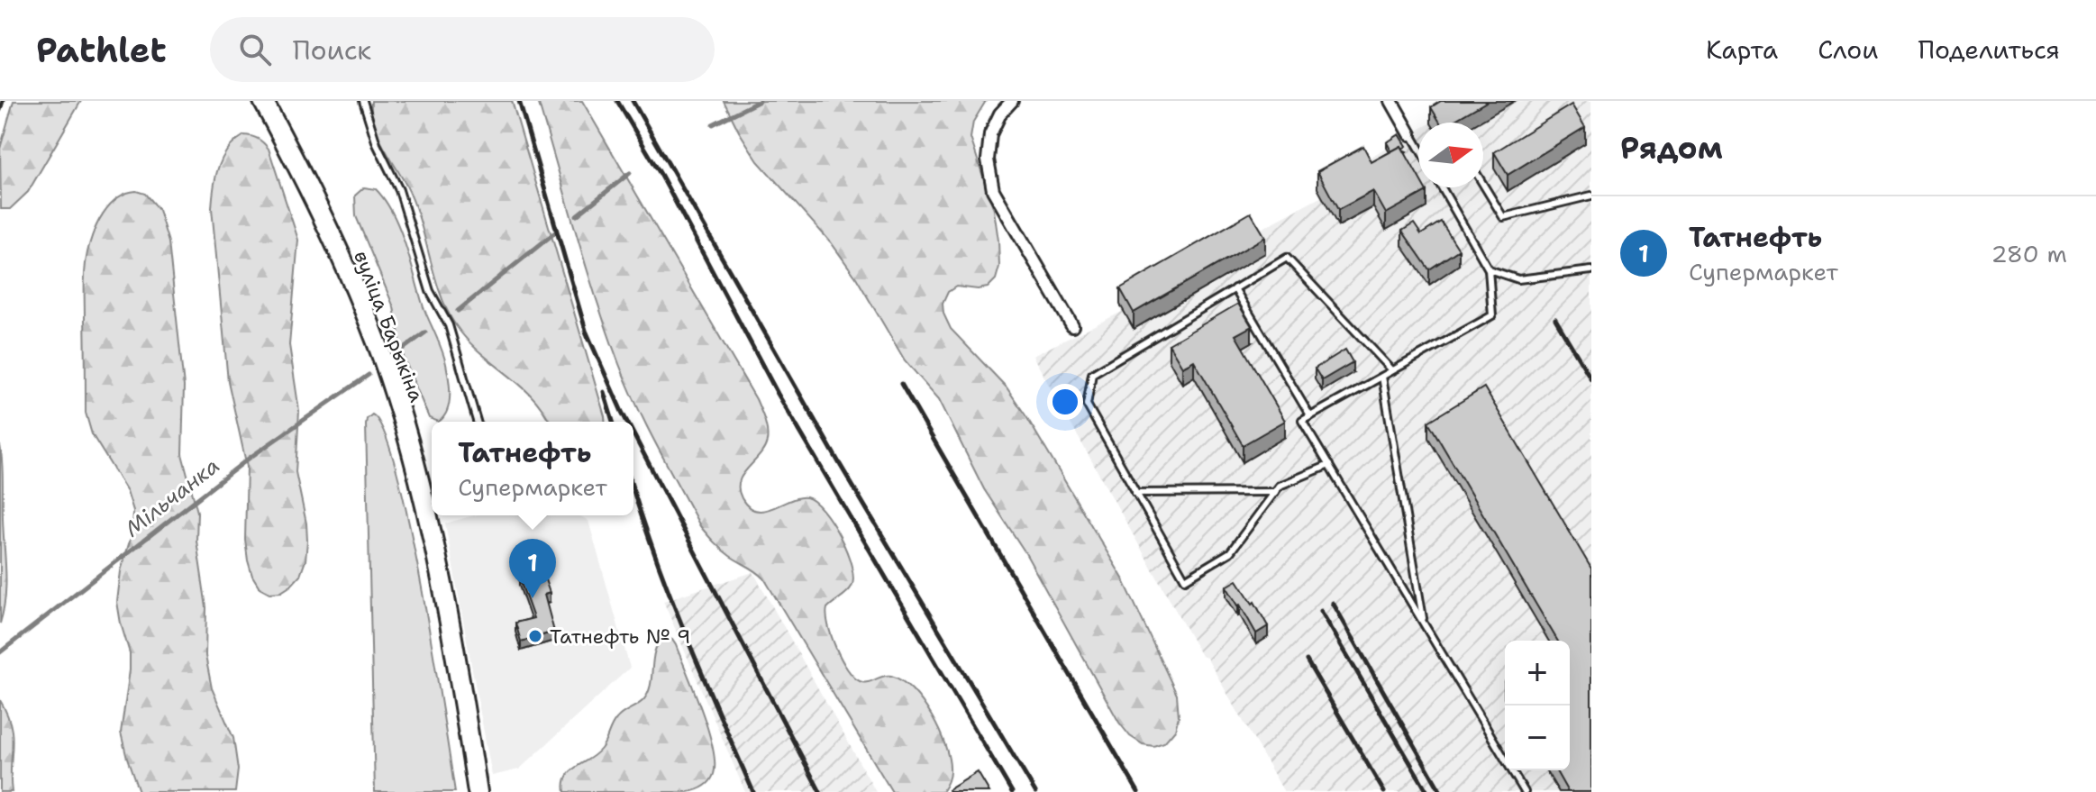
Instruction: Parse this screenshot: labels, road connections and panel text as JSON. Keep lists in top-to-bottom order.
{
  "streets": {
    "main road": ["вуліца Барыкіна"]
  },
  "water": ["Мільчанка"],
  "places": ["Татнефть № 9"],
  "north": "right",
  "page": {
    "header": "Pathlet",
    "search": "Поиск",
    "nav": ["Карта", "Слои", "Поделиться"],
    "heading": "Рядом",
    "list": [
      {
        "mark": "1",
        "name": "Татнефть",
        "note": "Супермаркет",
        "value": "280 m"
      }
    ],
    "popup": ["Татнефть", "Супермаркет"],
    "pins": "1",
    "map_buttons": ["+", "−"]
  }
}
